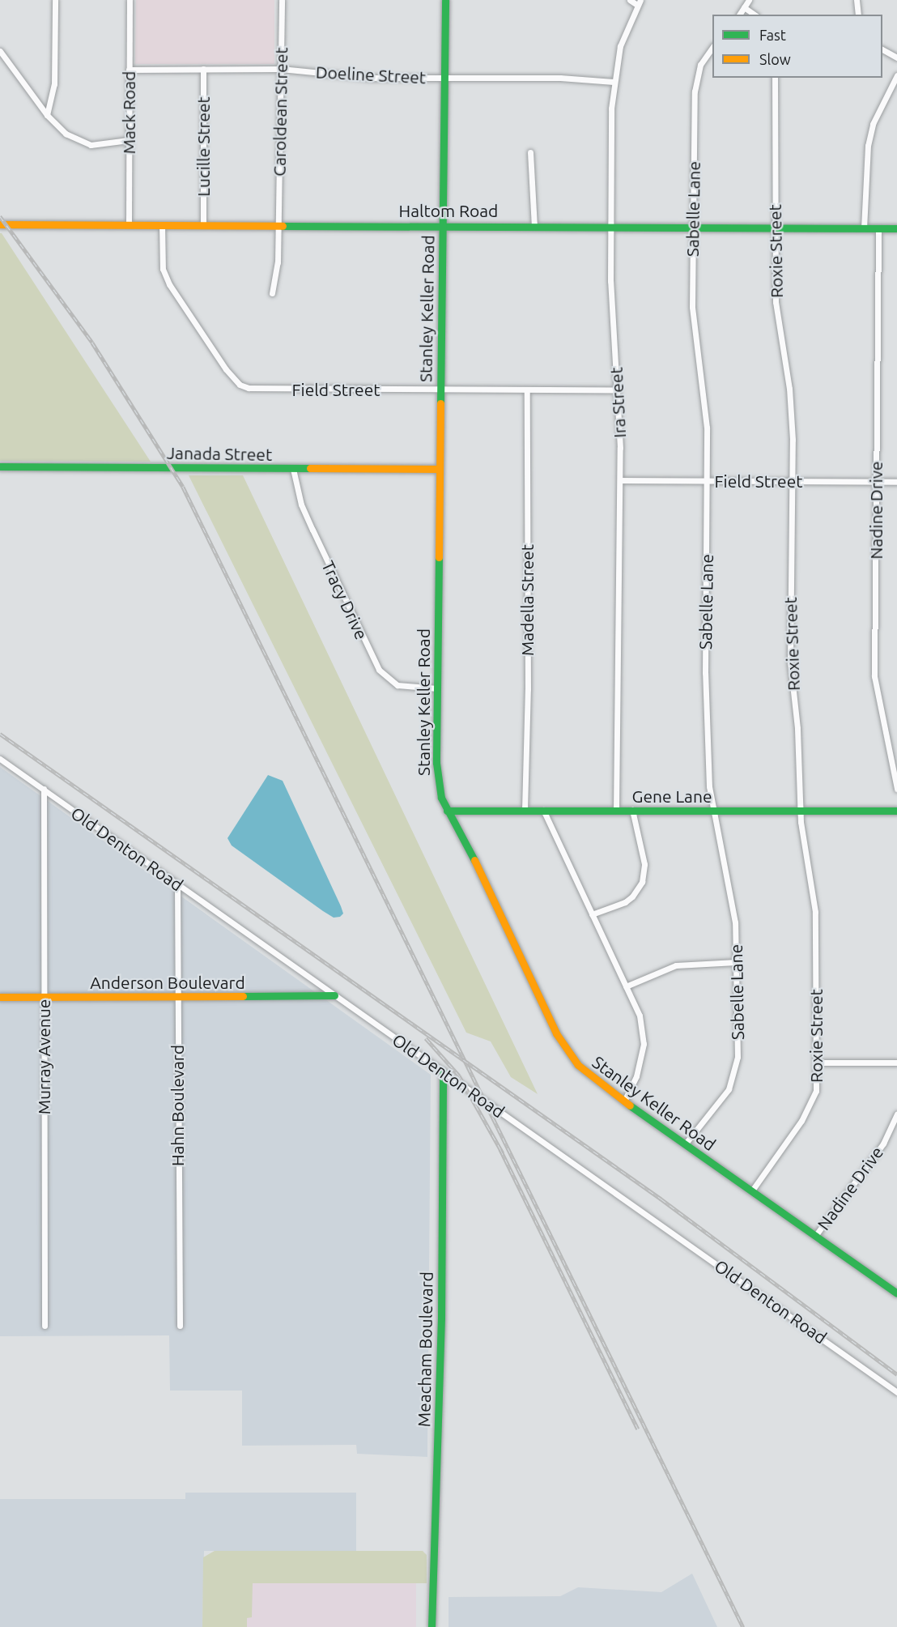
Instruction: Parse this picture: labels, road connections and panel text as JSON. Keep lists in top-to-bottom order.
{
  "streets": {
    "street": [
      "Doeline Street",
      "Caroldean Street",
      "Mack Road",
      "Lucille Street",
      "Sabelle Lane",
      "Haltom Road",
      "Roxie Street",
      "Stanley Keller Road",
      "Field Street",
      "Ira Street",
      "Janada Street",
      "Nadine Drive",
      "Tracy Drive",
      "Madella Street",
      "Gene Lane",
      "Old Denton Road",
      "Anderson Boulevard",
      "Murray Avenue",
      "Hahn Boulevard",
      "Meacham Boulevard"
    ]
  },
  "crossings": [
    ["Doeline Street", "Caroldean Street"],
    ["Doeline Street", "Mack Road"],
    ["Doeline Street", "Lucille Street"],
    ["Doeline Street", "Stanley Keller Road"],
    ["Doeline Street", "Ira Street"],
    ["Caroldean Street", "Haltom Road"],
    ["Mack Road", "Haltom Road"],
    ["Lucille Street", "Haltom Road"],
    ["Sabelle Lane", "Haltom Road"],
    ["Sabelle Lane", "Stanley Keller Road"],
    ["Sabelle Lane", "Field Street"],
    ["Sabelle Lane", "Gene Lane"],
    ["Haltom Road", "Roxie Street"],
    ["Haltom Road", "Stanley Keller Road"],
    ["Haltom Road", "Field Street"],
    ["Haltom Road", "Ira Street"],
    ["Haltom Road", "Nadine Drive"],
    ["Roxie Street", "Stanley Keller Road"],
    ["Roxie Street", "Field Street"],
    ["Roxie Street", "Gene Lane"],
    ["Stanley Keller Road", "Field Street"],
    ["Stanley Keller Road", "Janada Street"],
    ["Stanley Keller Road", "Nadine Drive"],
    ["Stanley Keller Road", "Tracy Drive"],
    ["Stanley Keller Road", "Gene Lane"],
    ["Field Street", "Ira Street"],
    ["Field Street", "Nadine Drive"],
    ["Field Street", "Madella Street"],
    ["Ira Street", "Gene Lane"],
    ["Janada Street", "Tracy Drive"],
    ["Madella Street", "Gene Lane"],
    ["Old Denton Road", "Anderson Boulevard"],
    ["Old Denton Road", "Murray Avenue"],
    ["Old Denton Road", "Hahn Boulevard"],
    ["Old Denton Road", "Meacham Boulevard"],
    ["Anderson Boulevard", "Murray Avenue"],
    ["Anderson Boulevard", "Hahn Boulevard"]
  ],
  "legend": ["Fast", "Slow"]
}
